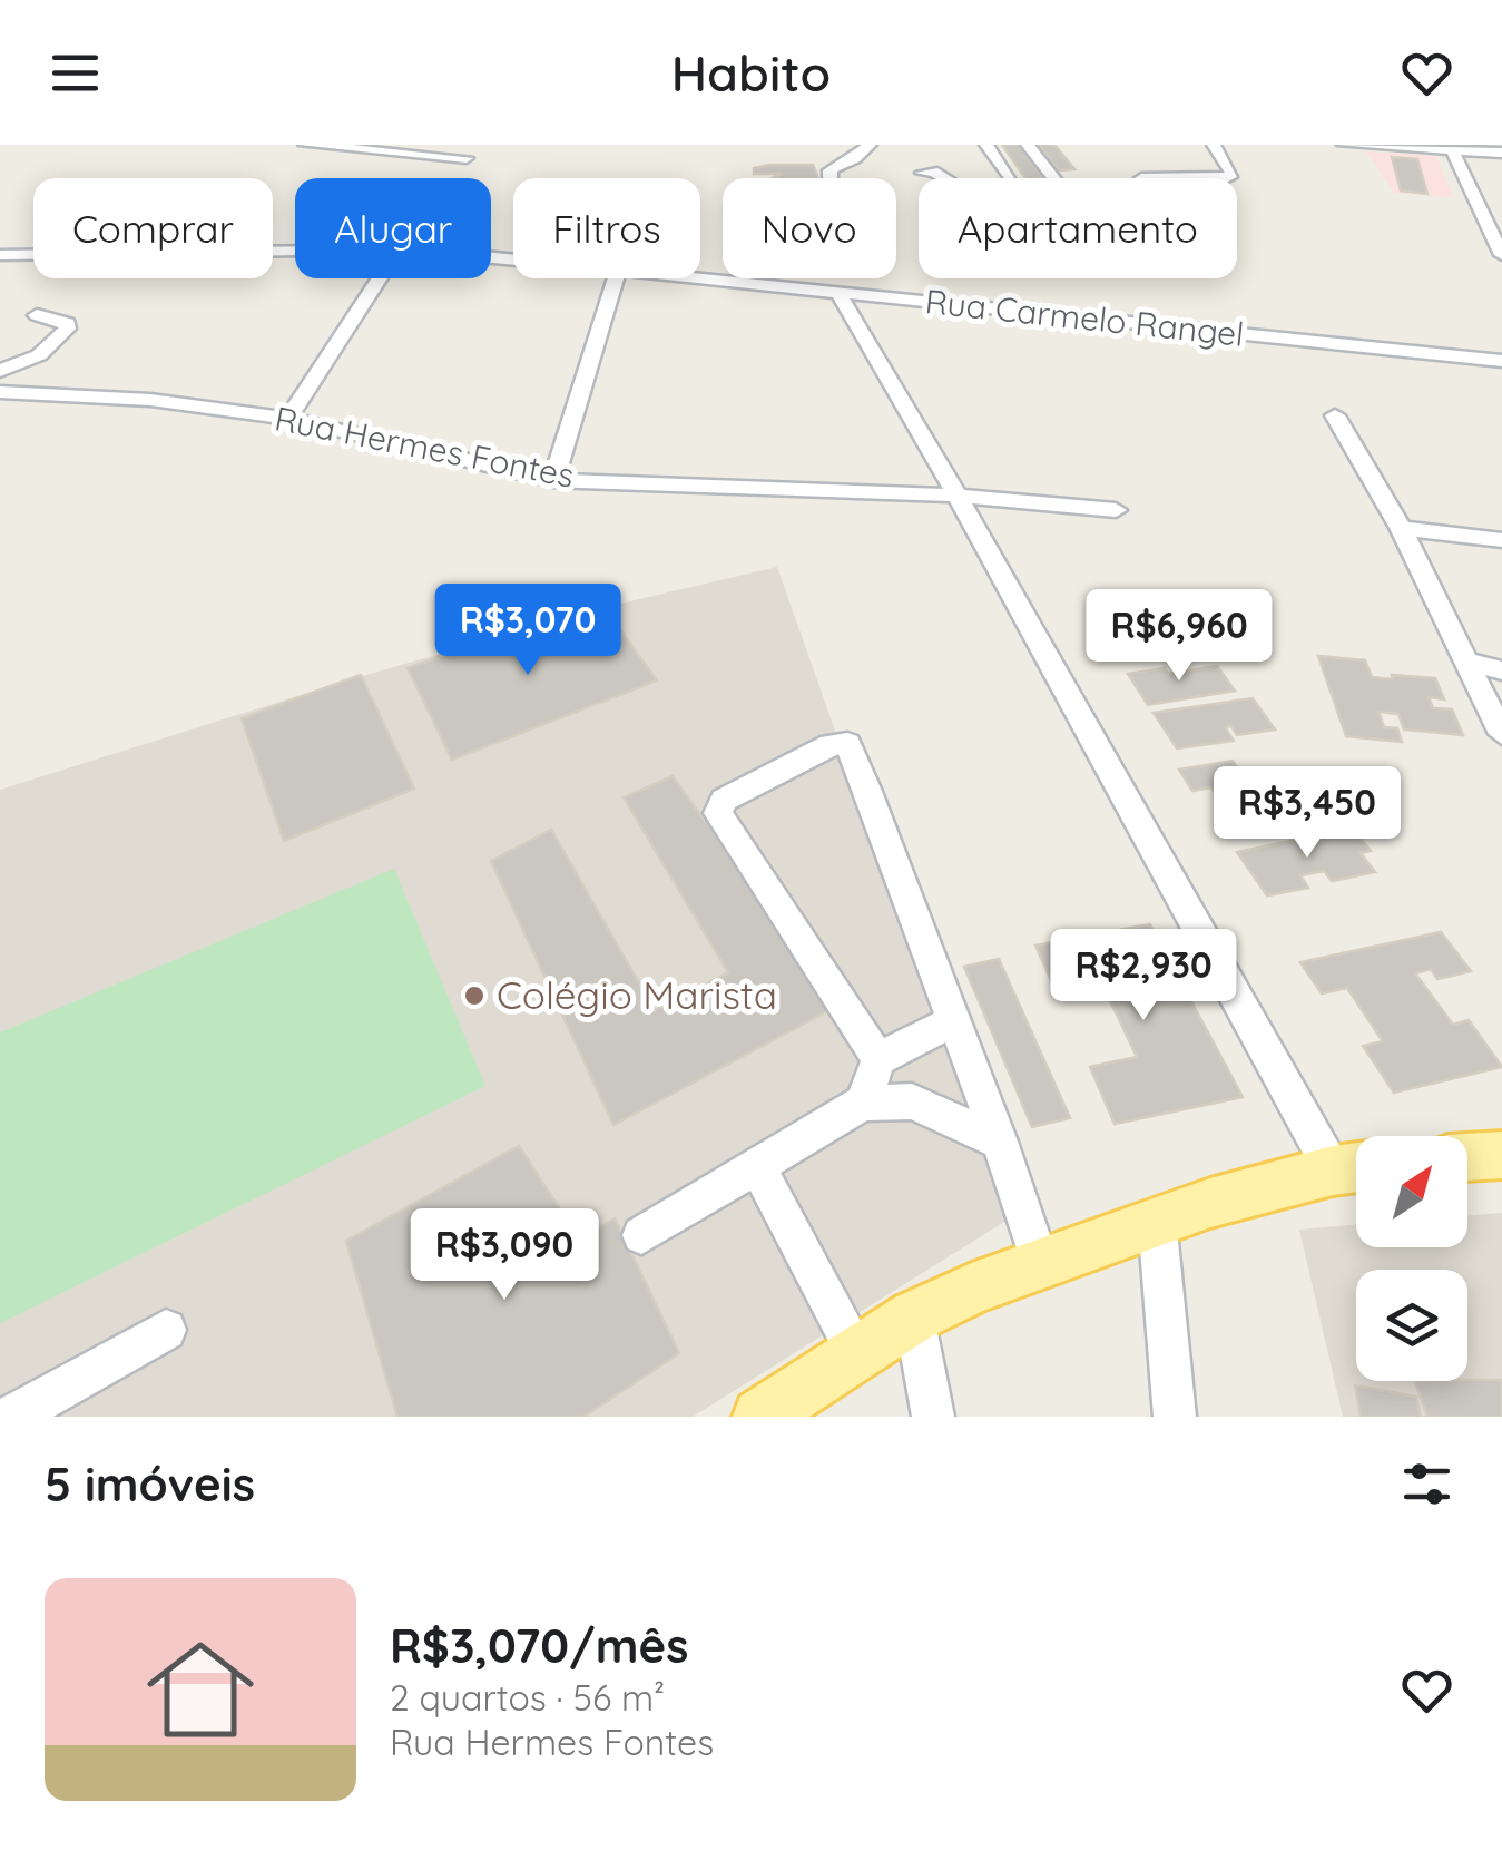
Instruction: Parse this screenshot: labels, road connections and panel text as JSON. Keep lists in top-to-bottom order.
{
  "streets": {
    "street": ["Rua Carmelo Rangel", "Rua Hermes Fontes"]
  },
  "places": ["Colégio Marista"],
  "north": "top right",
  "page": {
    "header": "Habito",
    "chip": [
      "Comprar",
      "Alugar",
      "Filtros",
      "Novo",
      "Apartamento"
    ],
    "price": [
      "R$3,070",
      "R$6,960",
      "R$3,450",
      "R$2,930",
      "R$3,090"
    ],
    "heading": "5 imóveis",
    "list": [
      {
        "name": "R$3,070/mês",
        "note": "2 quartos · 56 m² · Rua Hermes Fontes"
      }
    ]
  }
}
